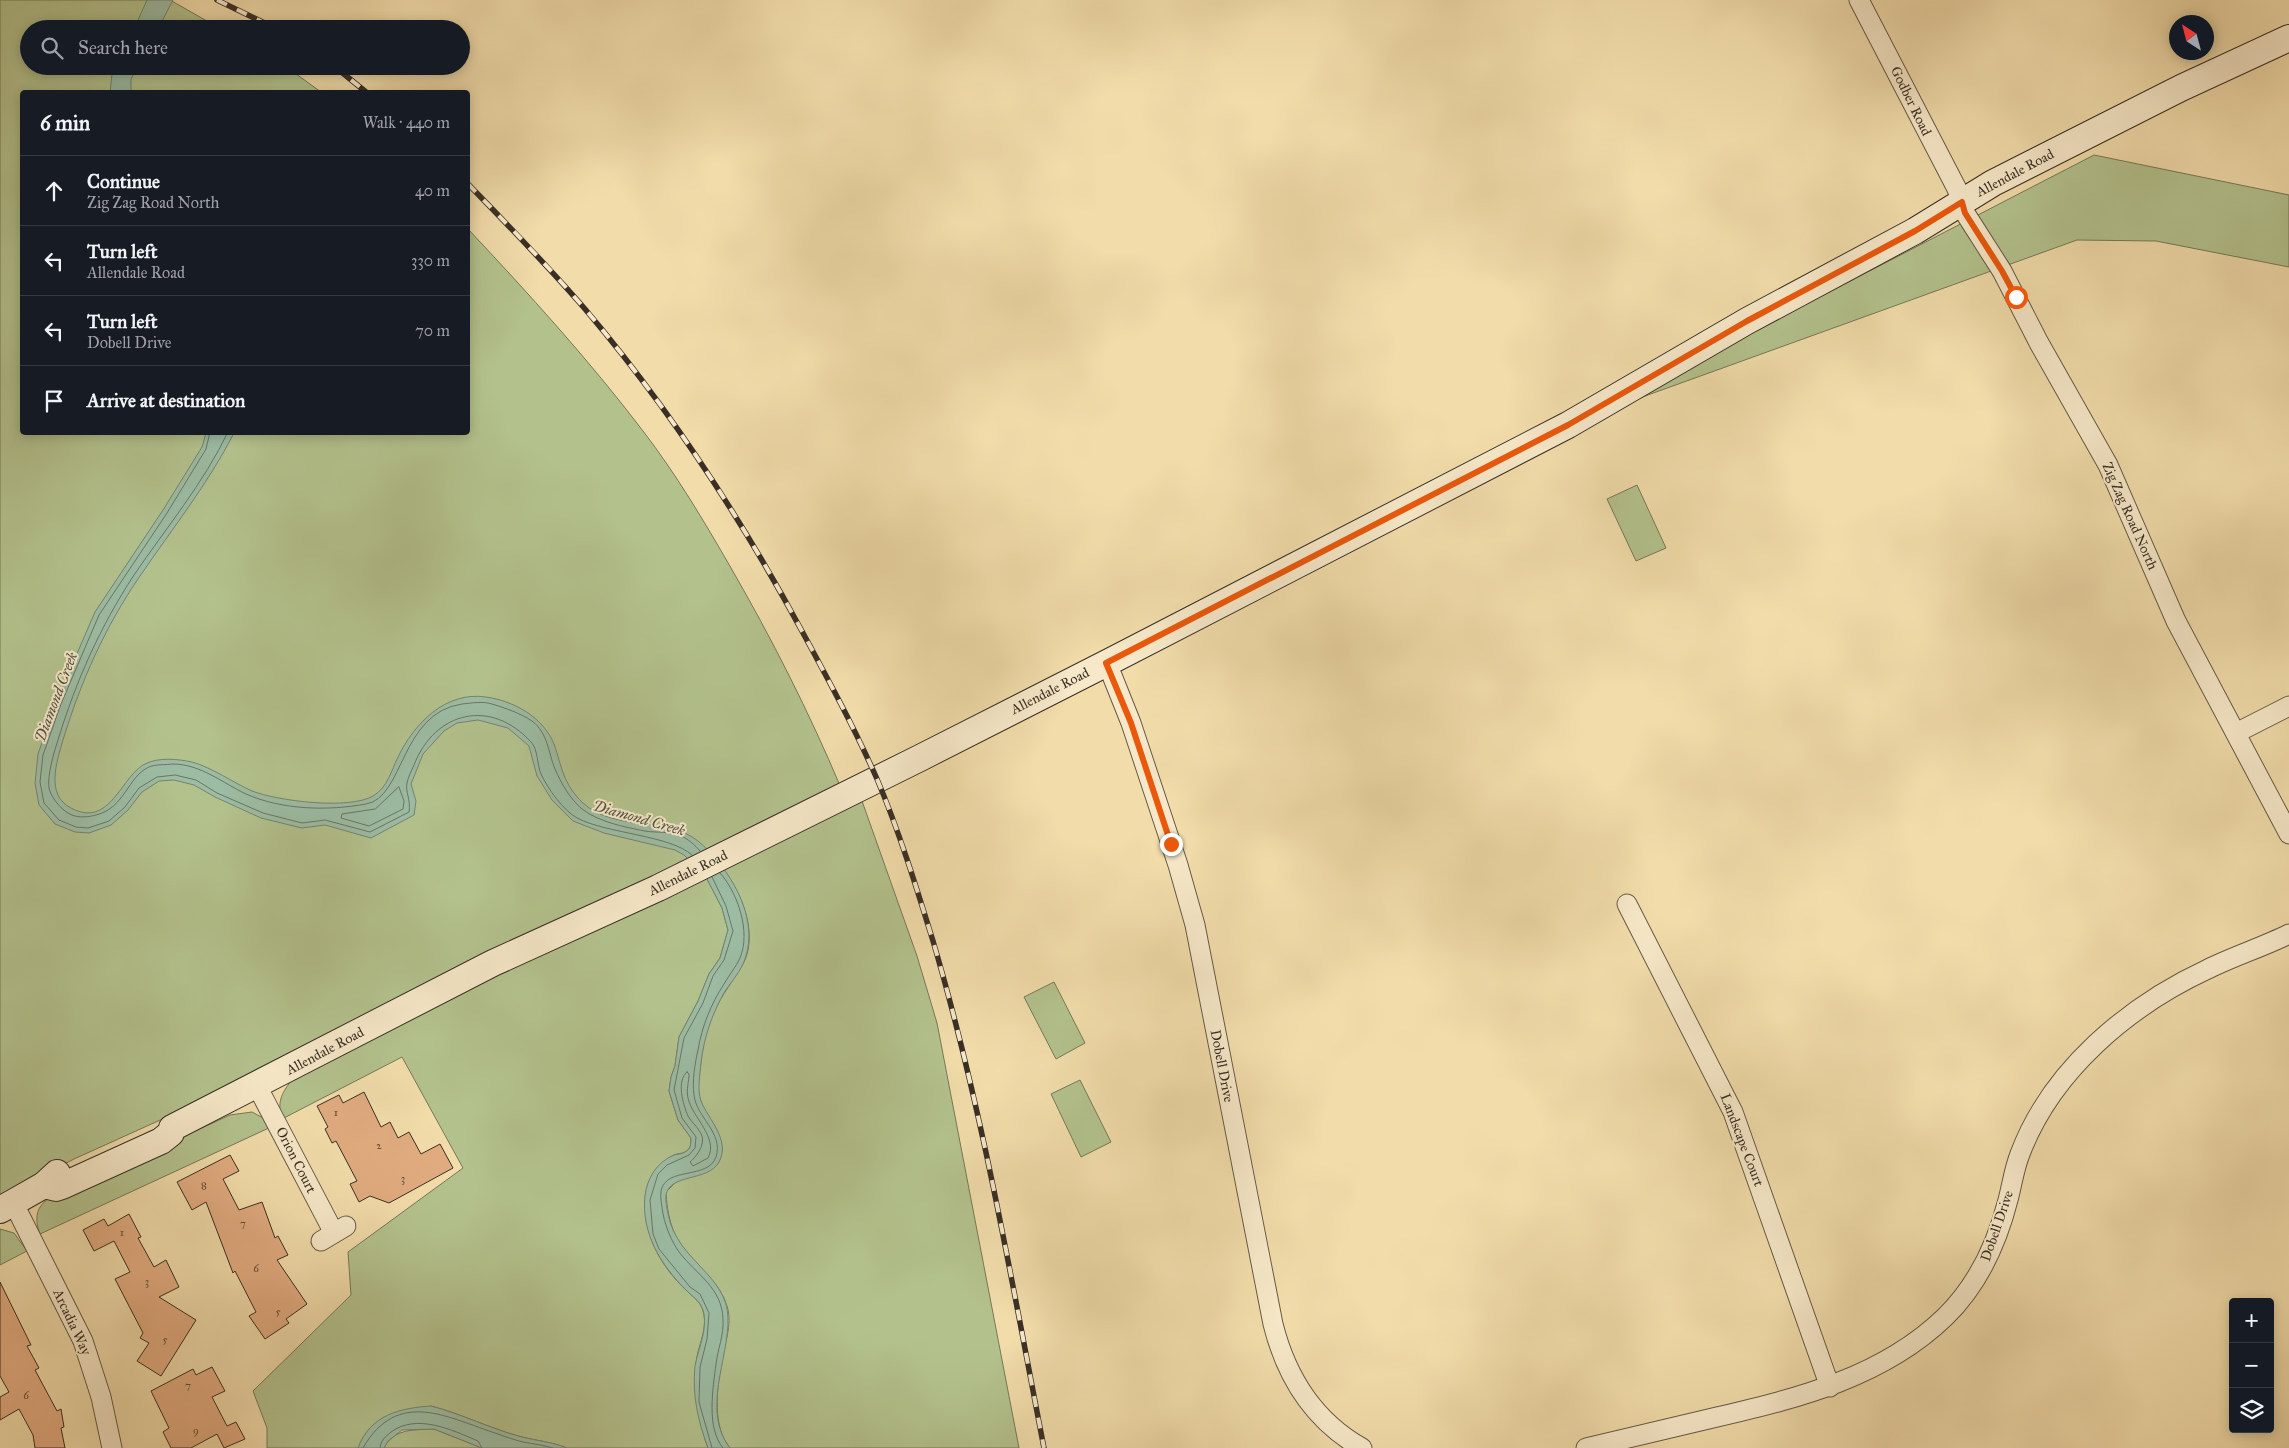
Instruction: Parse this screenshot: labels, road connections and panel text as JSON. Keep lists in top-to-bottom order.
{
  "streets": {
    "street": [
      "Godber Road",
      "Allendale Road",
      "Zig Zag Road North",
      "Dobell Drive",
      "Landscape Court",
      "Orion Court",
      "Arcadia Way"
    ]
  },
  "crossings": [
    ["Godber Road", "Allendale Road"],
    ["Godber Road", "Zig Zag Road North"],
    ["Allendale Road", "Zig Zag Road North"],
    ["Allendale Road", "Dobell Drive"],
    ["Allendale Road", "Orion Court"],
    ["Allendale Road", "Arcadia Way"],
    ["Dobell Drive", "Landscape Court"]
  ],
  "water": ["Diamond Creek"],
  "house_numbers": [
    "1",
    "2",
    "3",
    "8",
    "7",
    "1",
    "6",
    "3",
    "5",
    "5",
    "7",
    "6",
    "9"
  ],
  "north": "top left",
  "page": {
    "search": "Search here",
    "heading": ["6 min", "Walk · 440 m"],
    "list": [
      ["Continue", "Zig Zag Road North", "40 m"],
      ["Turn left", "Allendale Road", "330 m"],
      ["Turn left", "Dobell Drive", "70 m"],
      "Arrive at destination"
    ],
    "map_buttons": ["+", "−"]
  }
}
